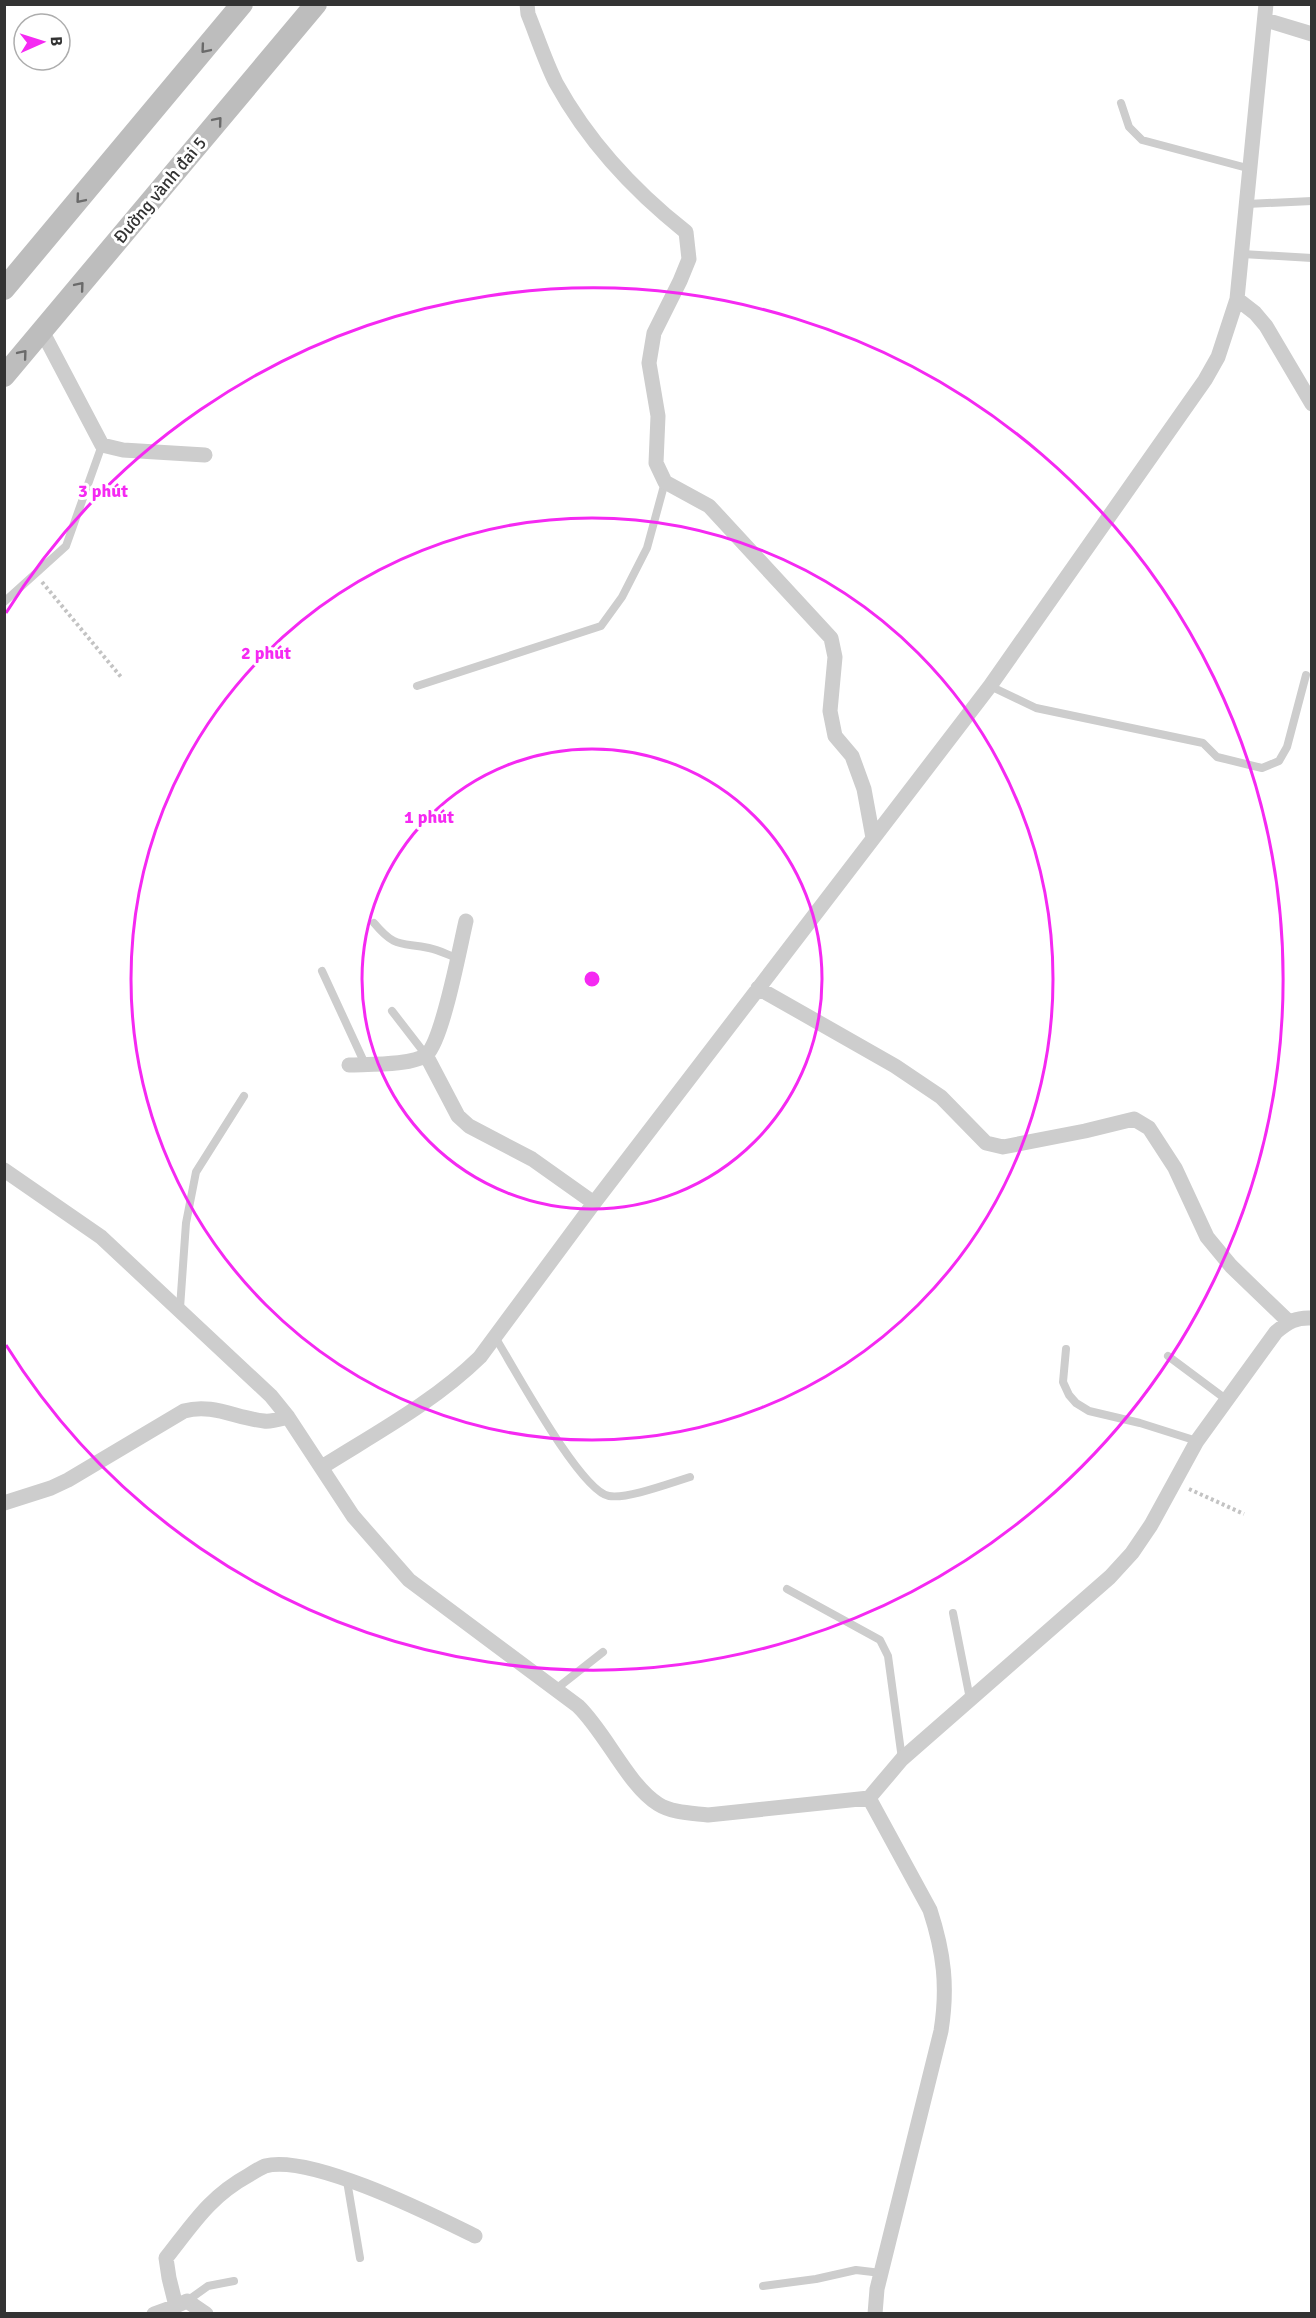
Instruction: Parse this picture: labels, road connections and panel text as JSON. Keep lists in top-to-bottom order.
{
  "streets": {
    "main road": ["Đường vành đai 5"]
  },
  "north": "right",
  "rings": ["3 phút", "2 phút", "1 phút"]
}
